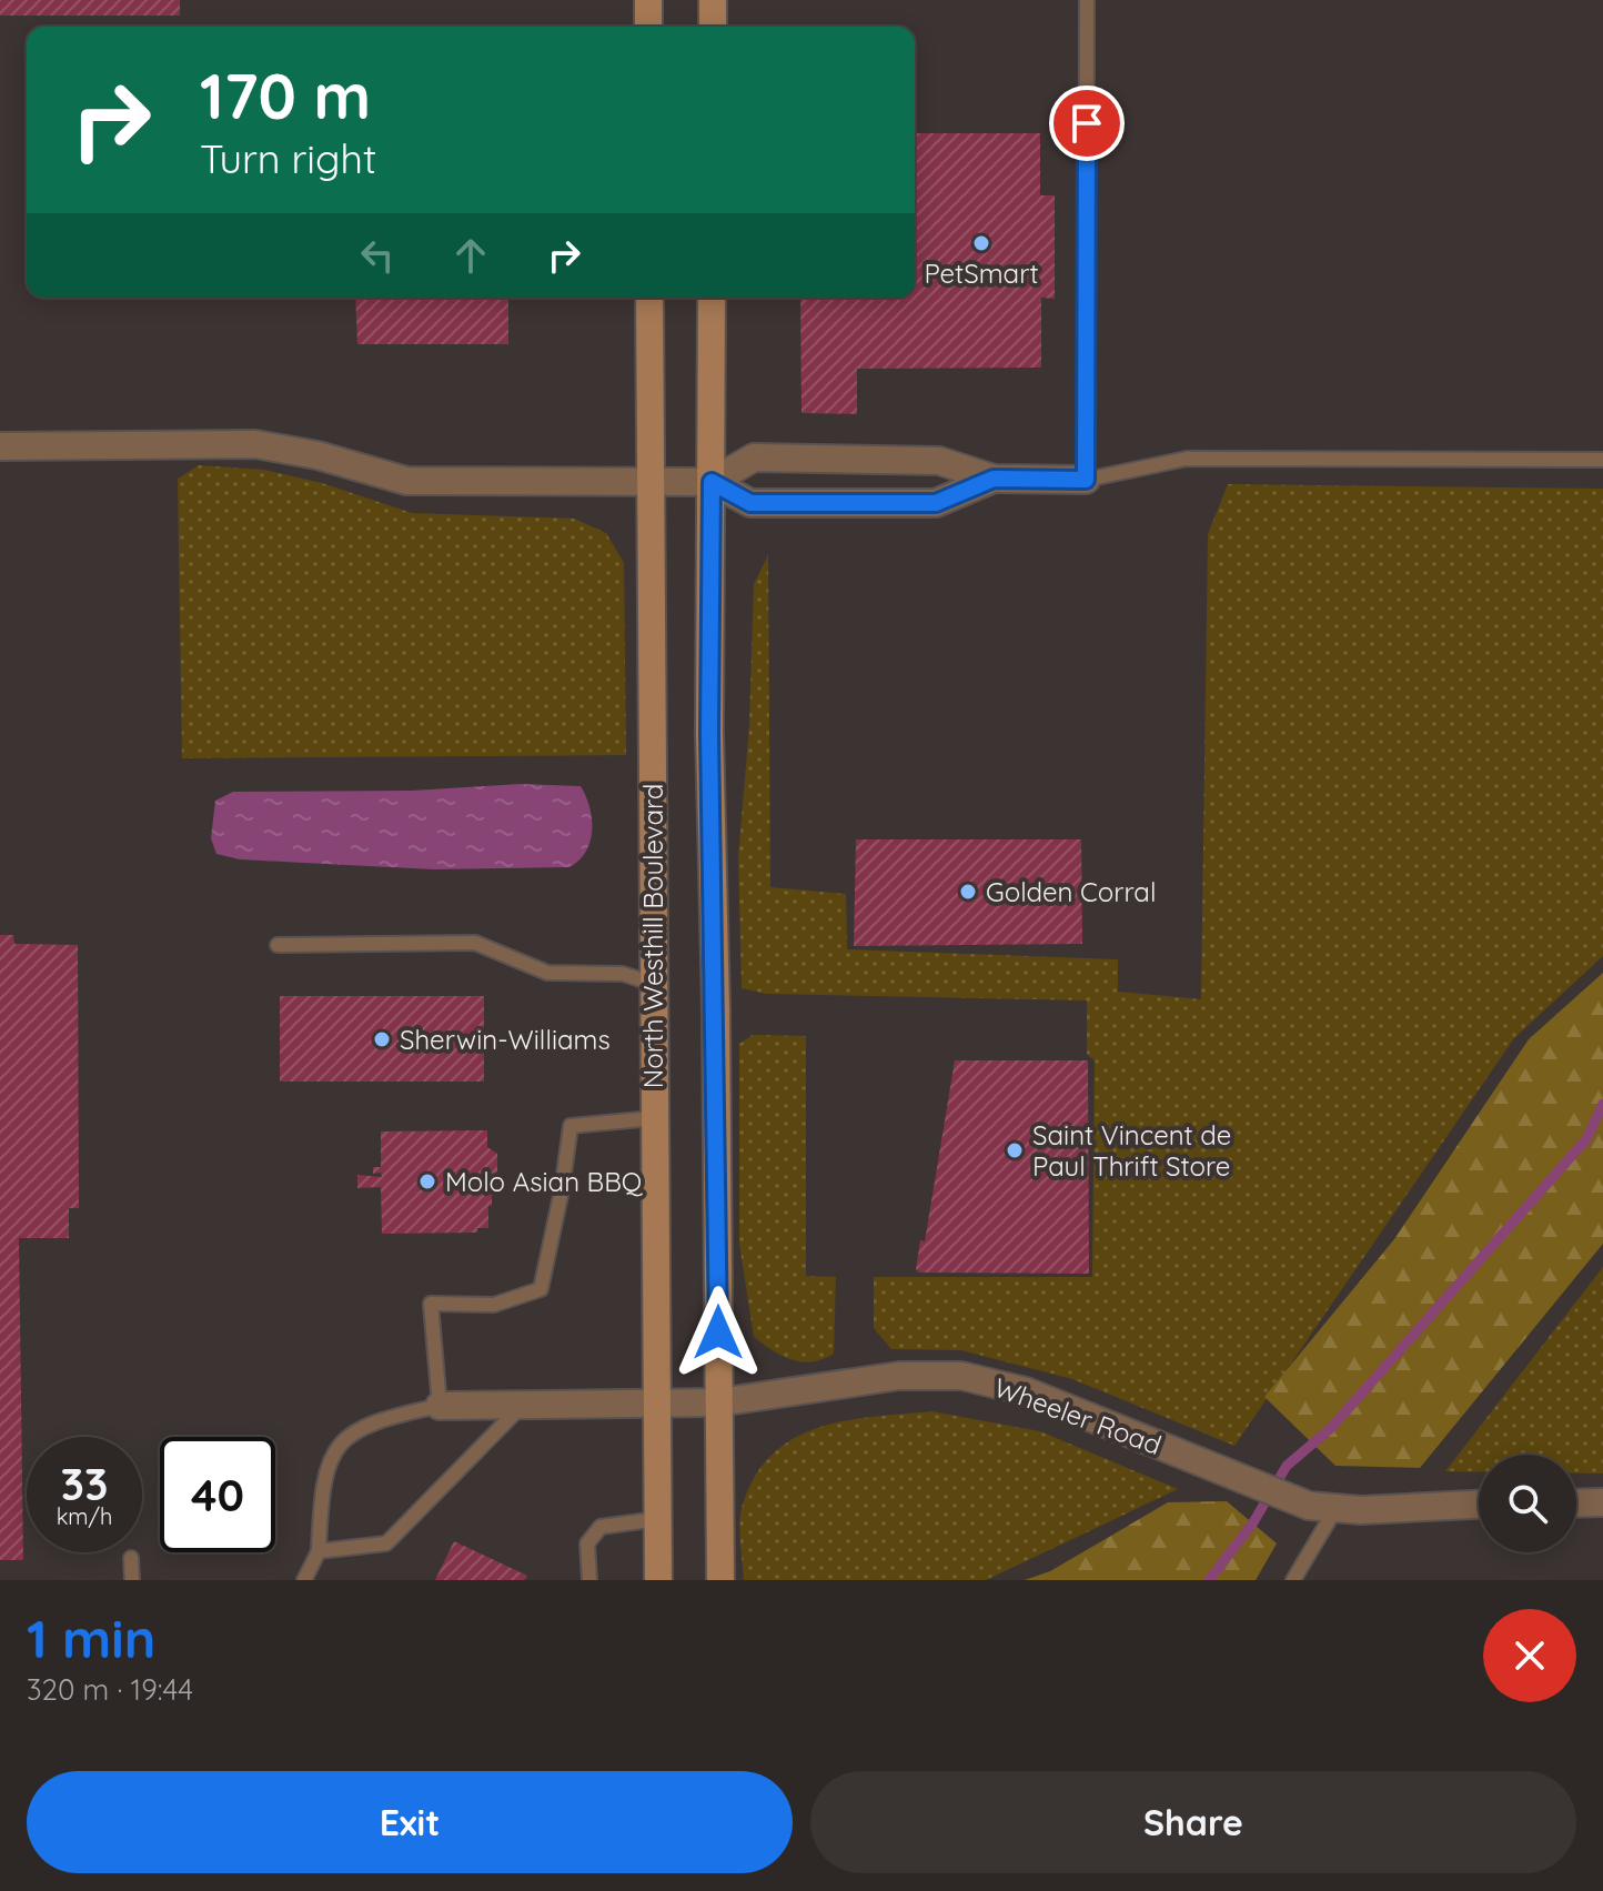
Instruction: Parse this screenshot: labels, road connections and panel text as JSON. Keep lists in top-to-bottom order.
{
  "streets": {
    "street": ["North Westhill Boulevard", "Wheeler Road"]
  },
  "crossings": [
    ["North Westhill Boulevard", "Wheeler Road"]
  ],
  "places": [
    "PetSmart",
    "Golden Corral",
    "Sherwin-Williams",
    "Saint Vincent de Paul Thrift Store",
    "Molo Asian BBQ"
  ],
  "page": {
    "turn": ["170 m", "Turn right"],
    "speed": "33 km/h",
    "limit": "40",
    "heading": ["1 min", "320 m · 19:44"],
    "buttons": ["Exit", "Share"]
  }
}
